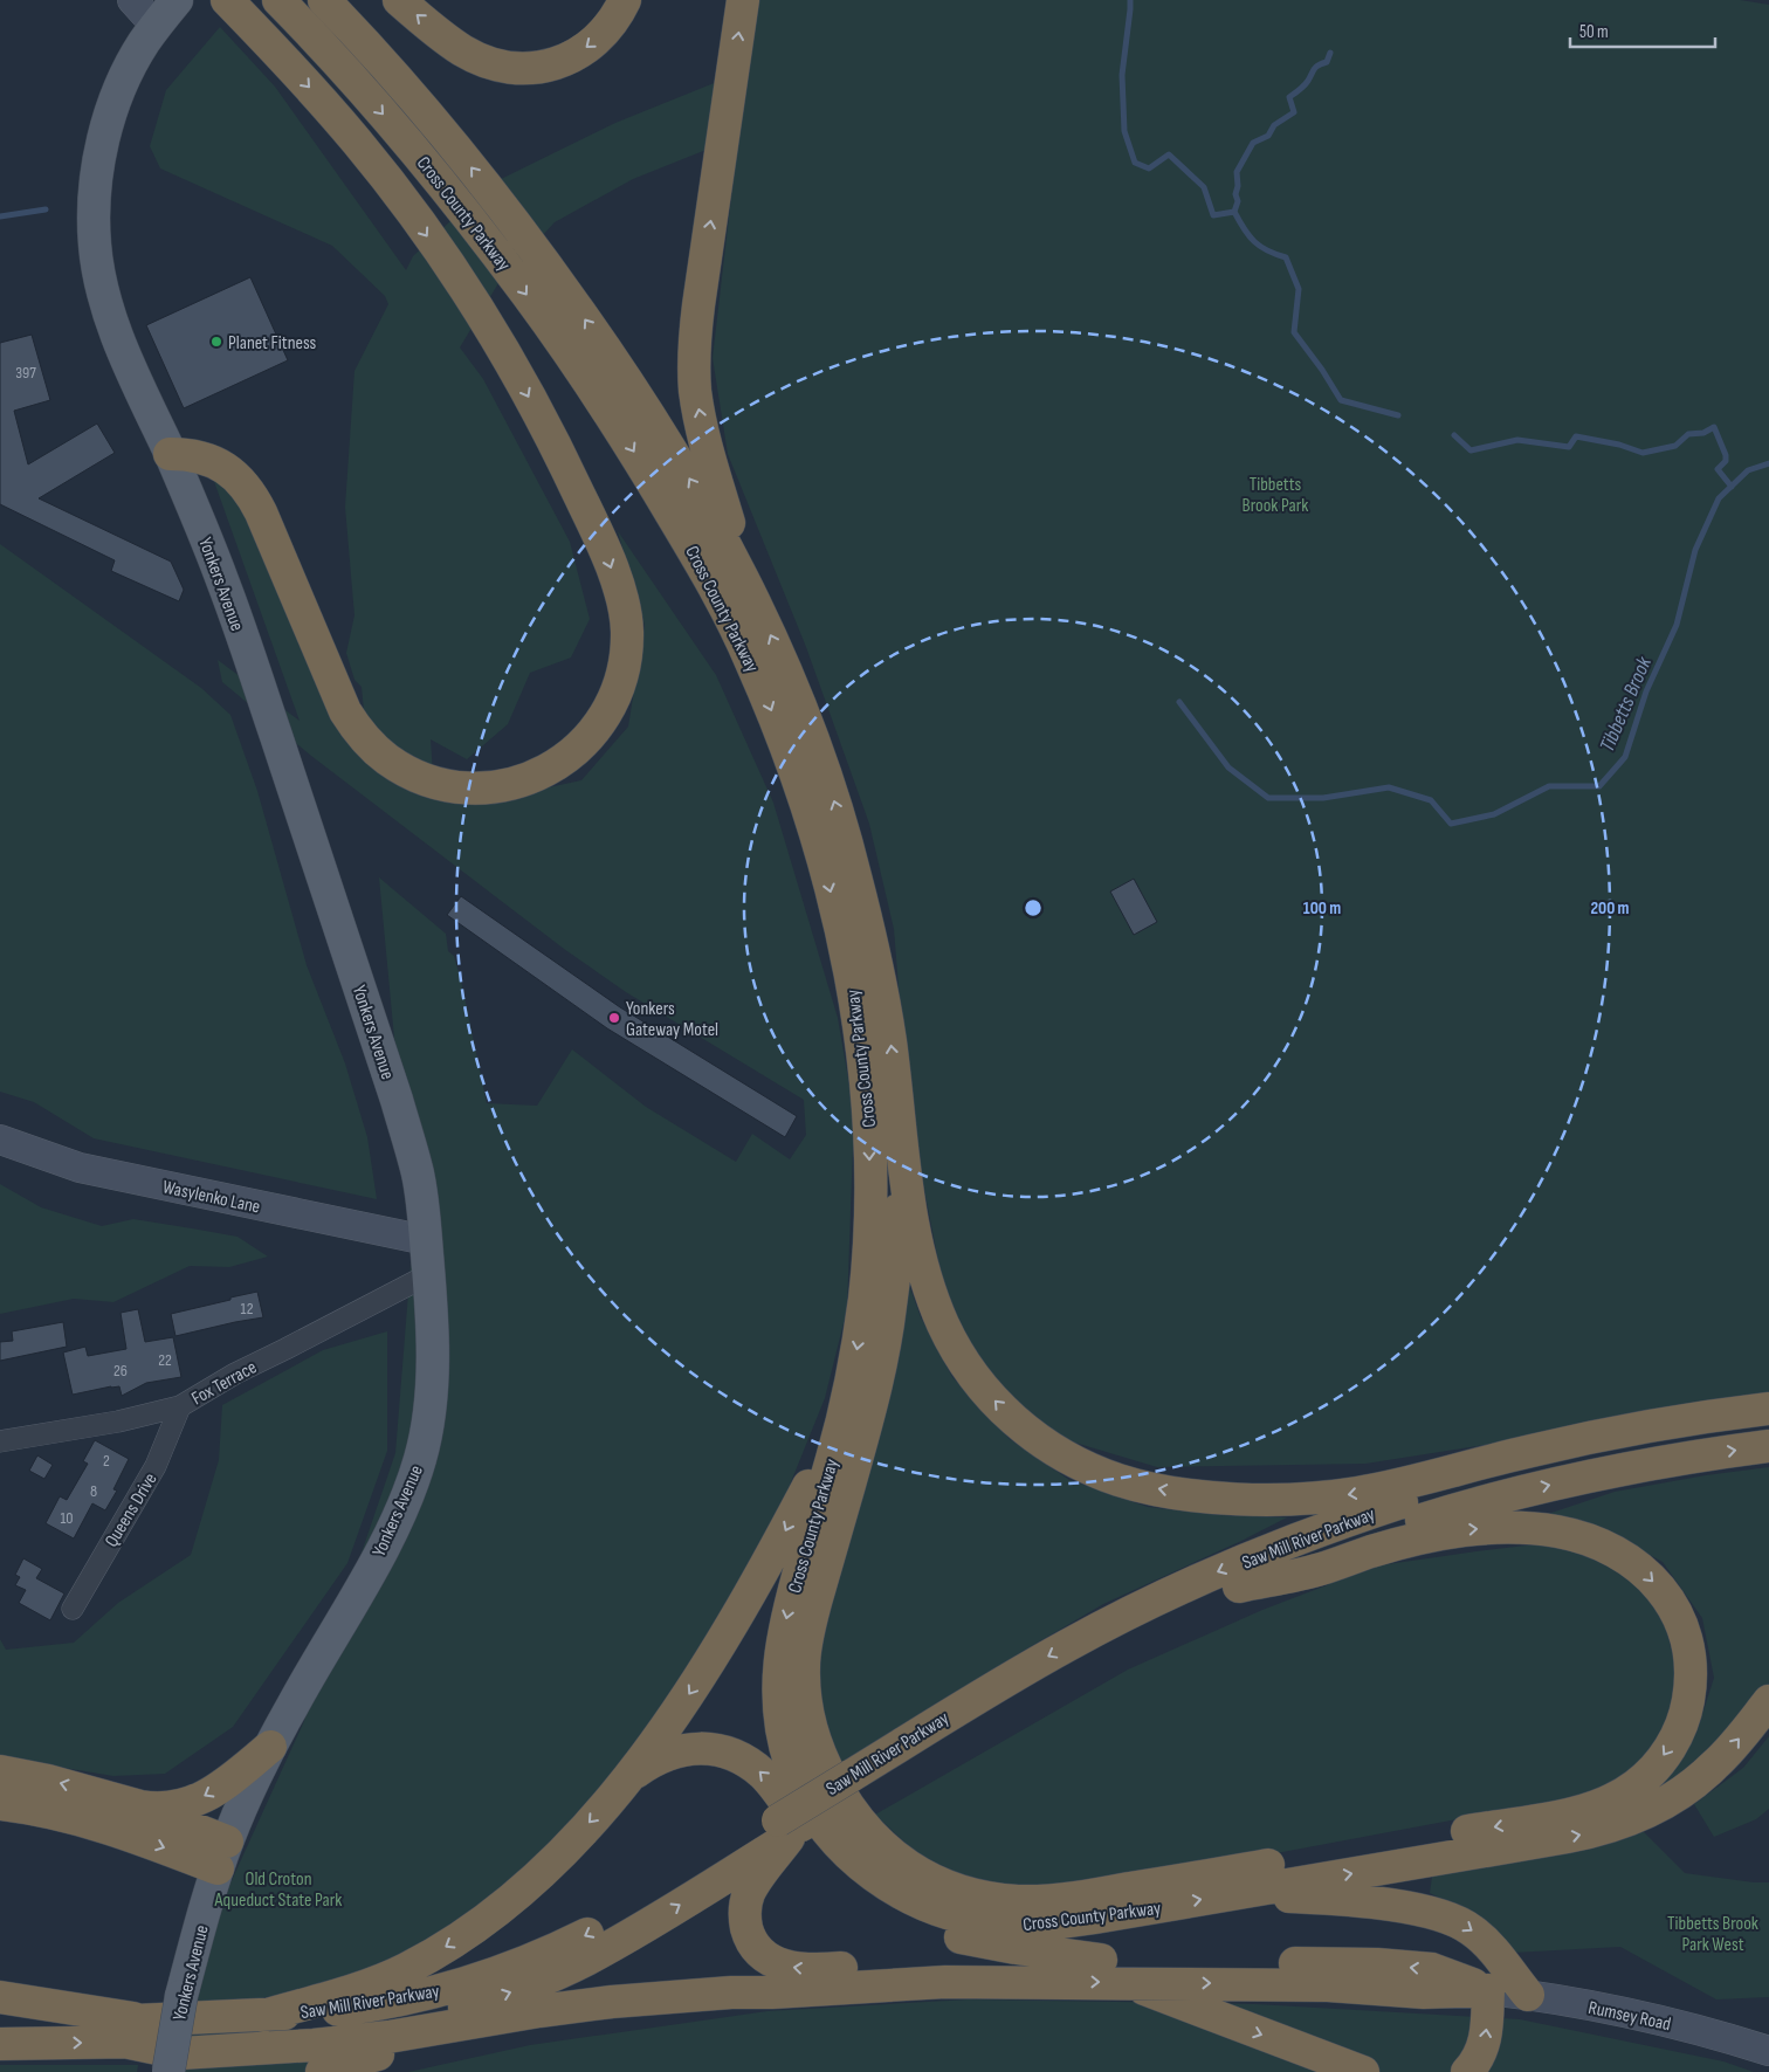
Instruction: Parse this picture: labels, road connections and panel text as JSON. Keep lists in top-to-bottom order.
{
  "streets": {
    "highway": ["Cross County Parkway", "Saw Mill River Parkway"],
    "main road": ["Yonkers Avenue"],
    "street": [
      "Wasylenko Lane",
      "Fox Terrace",
      "Queens Drive",
      "Rumsey Road"
    ]
  },
  "crossings": [
    ["Yonkers Avenue", "Wasylenko Lane"],
    ["Yonkers Avenue", "Fox Terrace"],
    ["Fox Terrace", "Queens Drive"]
  ],
  "water": ["Tibbetts Brook"],
  "parks": ["Tibbetts Brook Park", "Old Croton Aqueduct State Park", "Tibbetts Brook Park West"],
  "places": ["Planet Fitness", "Yonkers Gateway Motel"],
  "house_numbers": [
    "397",
    "12",
    "22",
    "26",
    "2",
    "8",
    "10"
  ],
  "scale_bar": "50 m",
  "rings": ["100 m", "200 m"]
}
